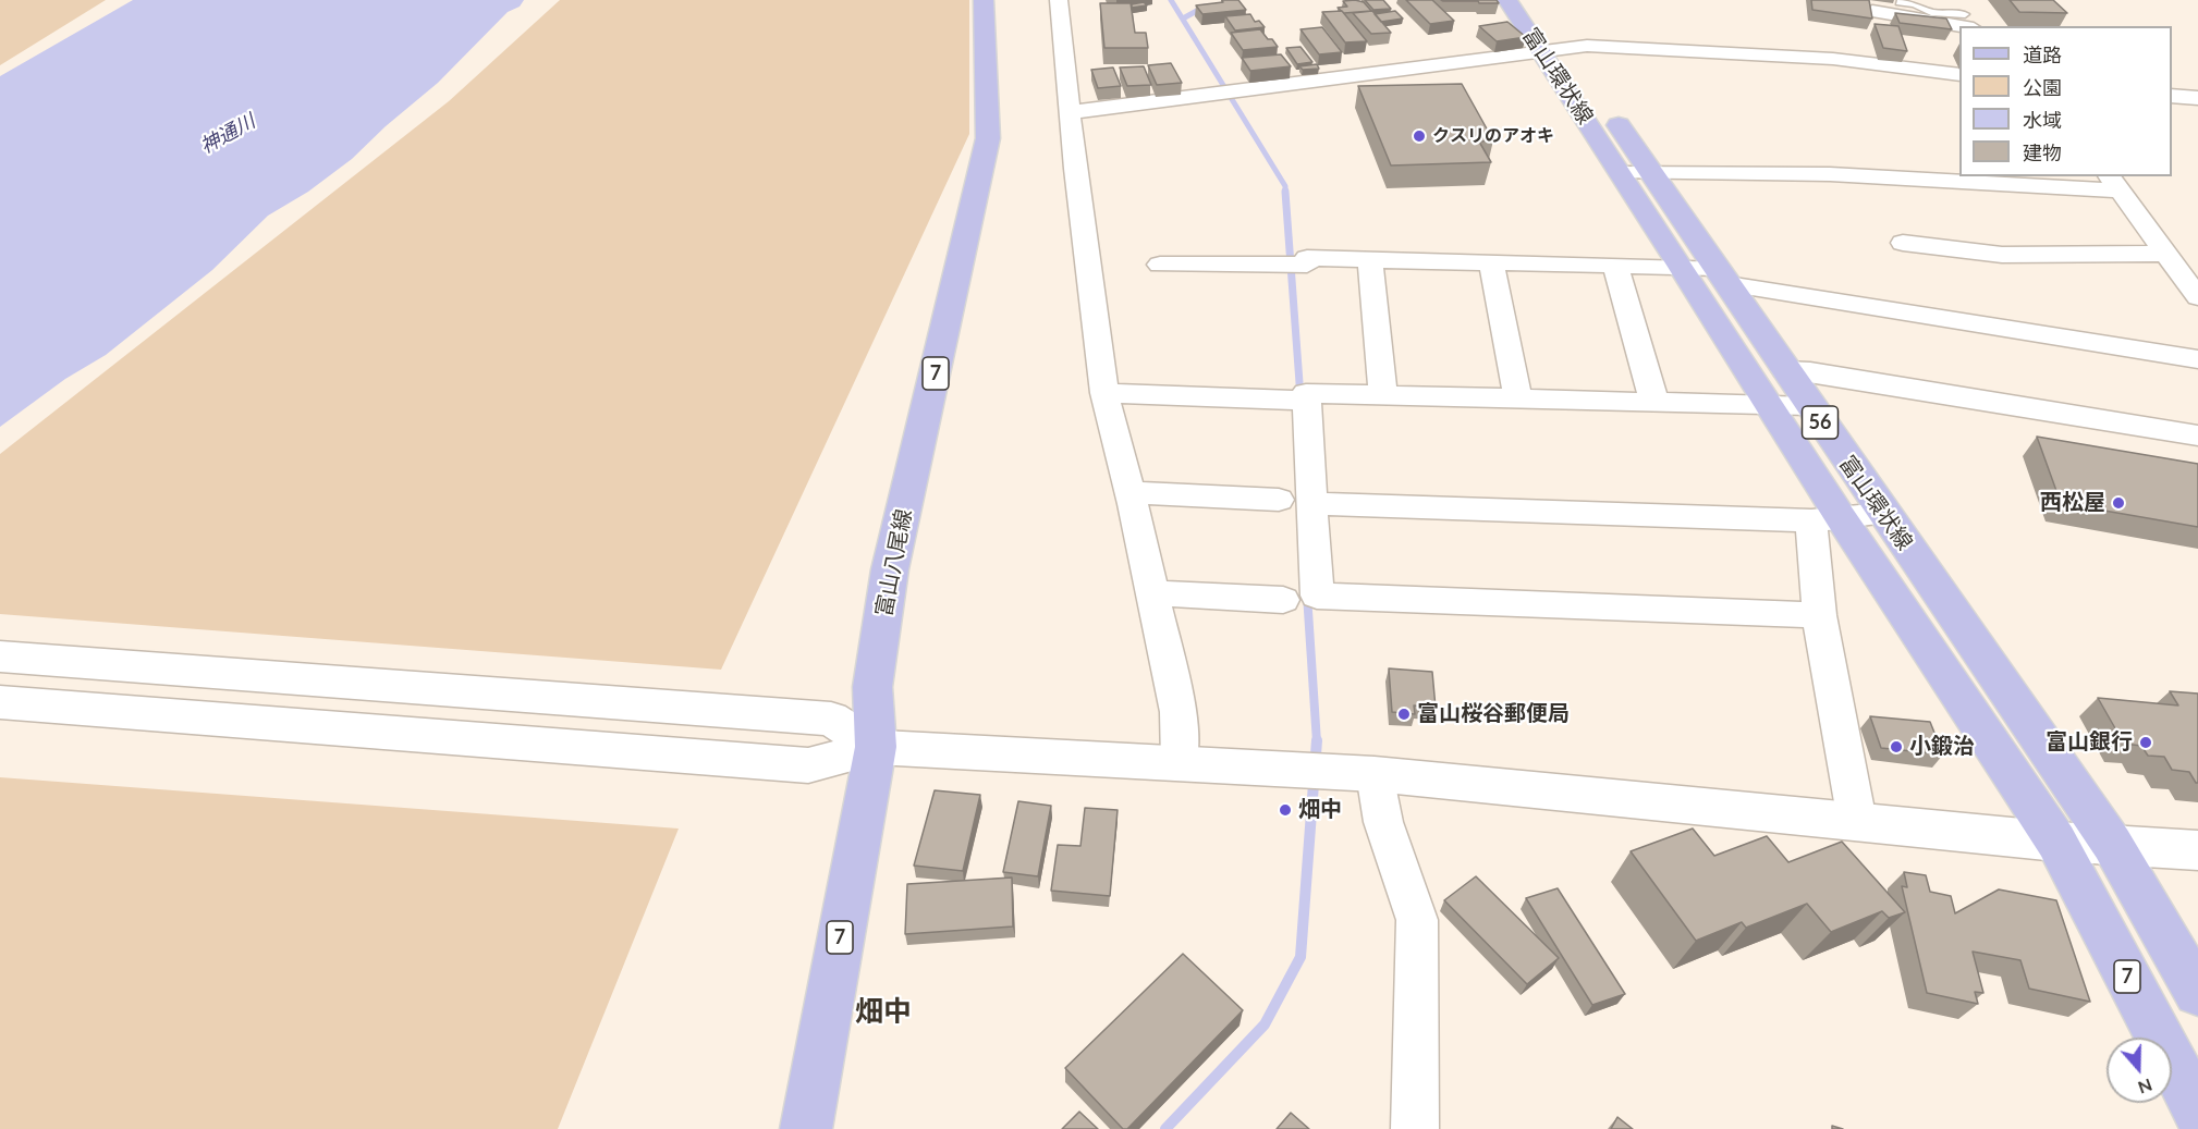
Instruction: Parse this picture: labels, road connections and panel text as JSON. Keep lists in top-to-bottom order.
{
  "streets": {
    "main road": [
      "富山環状線",
      "7",
      "56",
      "富山八尾線"
    ]
  },
  "crossings": [
    ["富山環状線", "7"]
  ],
  "districts": ["畑中"],
  "water": ["神通川"],
  "places": [
    "クスリのアオキ",
    "西松屋",
    "富山桜谷郵便局",
    "富山銀行",
    "小鍛治",
    "畑中"
  ],
  "legend": [
    "道路",
    "公園",
    "水域",
    "建物"
  ],
  "north": "bottom"
}
